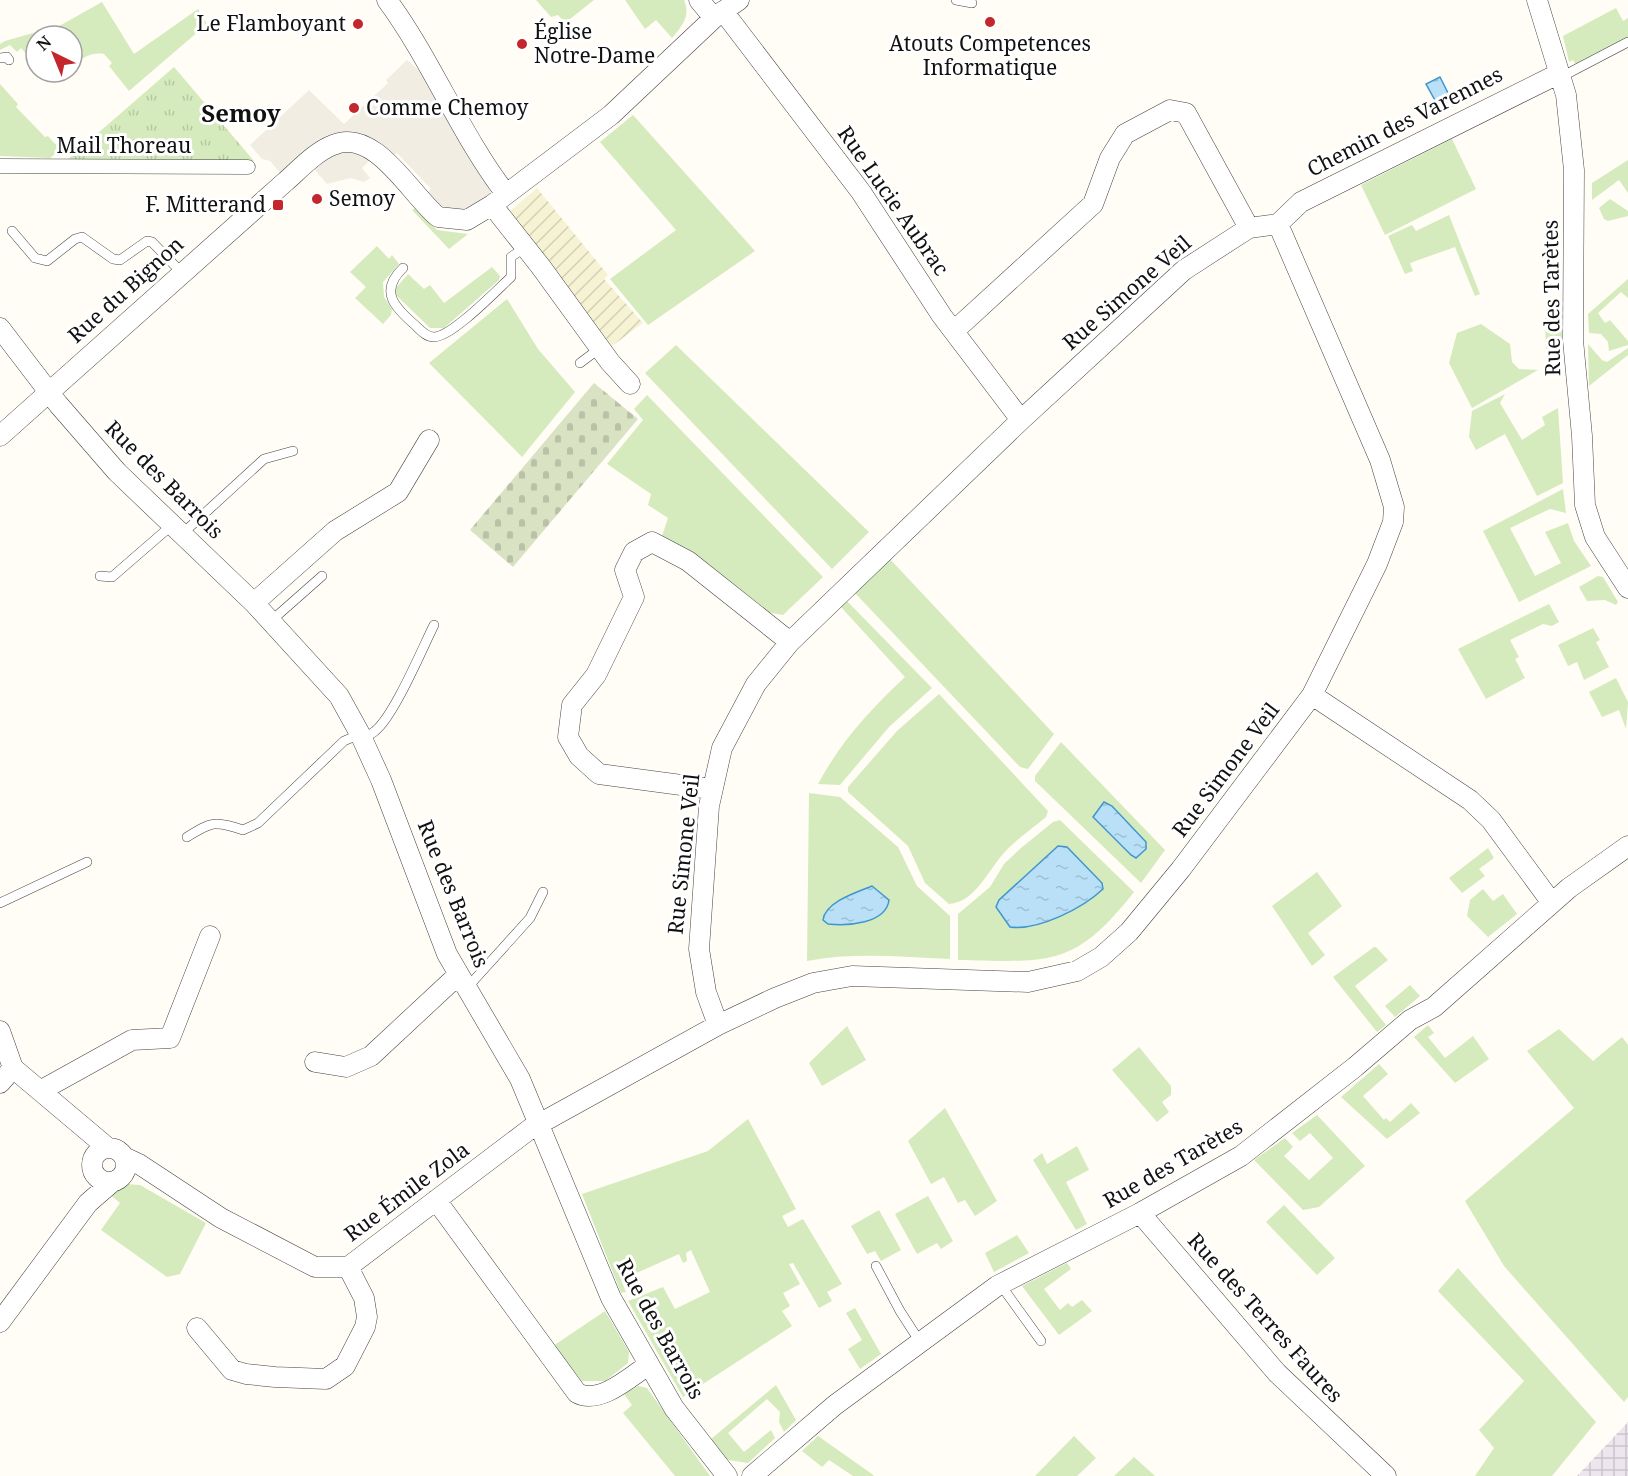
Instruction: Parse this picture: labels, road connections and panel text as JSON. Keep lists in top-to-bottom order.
{
  "streets": {
    "street": [
      "Chemin des Varennes",
      "Mail Thoreau",
      "Rue Lucie Aubrac",
      "Rue du Bignon",
      "Rue Simone Veil",
      "Rue des Tarètes",
      "Rue des Barrois",
      "Rue Émile Zola",
      "Rue des Terres Faures"
    ]
  },
  "crossings": [
    ["Chemin des Varennes", "Rue Simone Veil"],
    ["Chemin des Varennes", "Rue des Tarètes"],
    ["Rue Lucie Aubrac", "Rue du Bignon"],
    ["Rue Lucie Aubrac", "Rue Simone Veil"],
    ["Rue du Bignon", "Rue des Barrois"],
    ["Rue Simone Veil", "Rue des Barrois"],
    ["Rue Simone Veil", "Rue Émile Zola"],
    ["Rue des Tarètes", "Rue des Terres Faures"],
    ["Rue des Barrois", "Rue Émile Zola"]
  ],
  "districts": ["Semoy"],
  "places": {
    "other": [
      "Atouts Competences Informatique",
      "Le Flamboyant",
      "Église Notre-Dame",
      "Comme Chemoy",
      "Semoy"
    ],
    "transit": ["F. Mitterand"]
  },
  "north": "top left"
}
